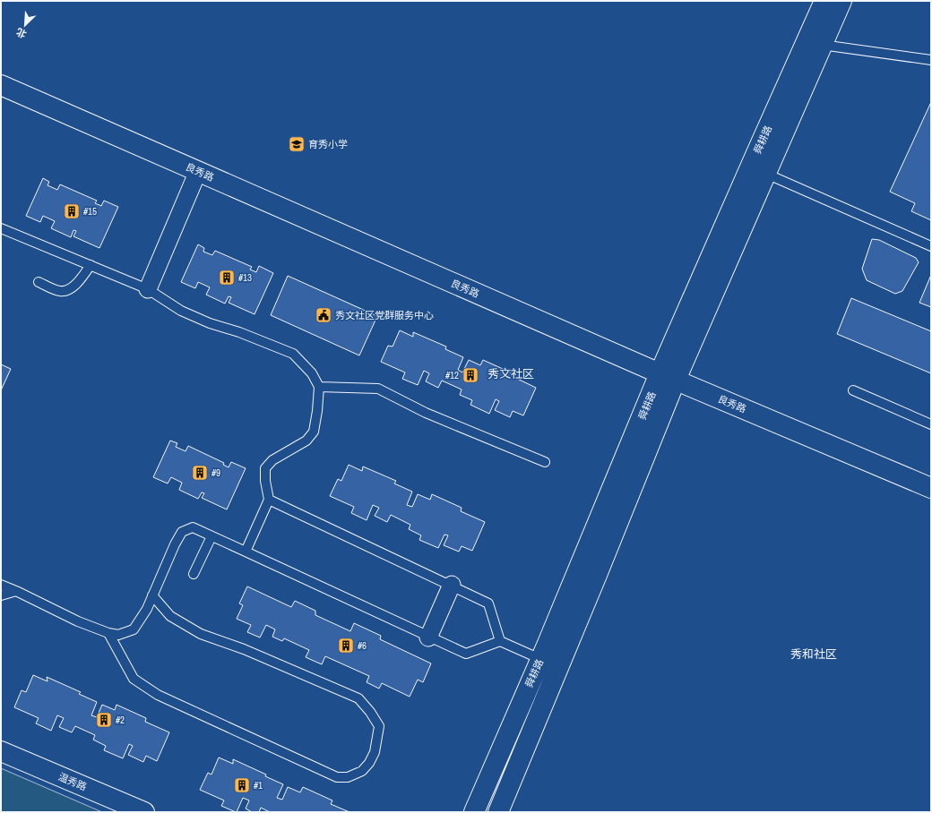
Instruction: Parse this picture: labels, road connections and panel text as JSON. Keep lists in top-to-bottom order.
{
  "streets": {
    "main road": ["舜耕路", "良秀路", "温秀路"]
  },
  "crossings": [
    ["舜耕路", "良秀路"]
  ],
  "districts": ["秀文社区", "秀和社区"],
  "places": {
    "school or university": ["育秀小学"],
    "building": [
      "#15",
      "#13",
      "#12",
      "#9",
      "#6",
      "#2",
      "#1"
    ],
    "public building": ["秀文社区党群服务中心"]
  },
  "north": "bottom left"
}
